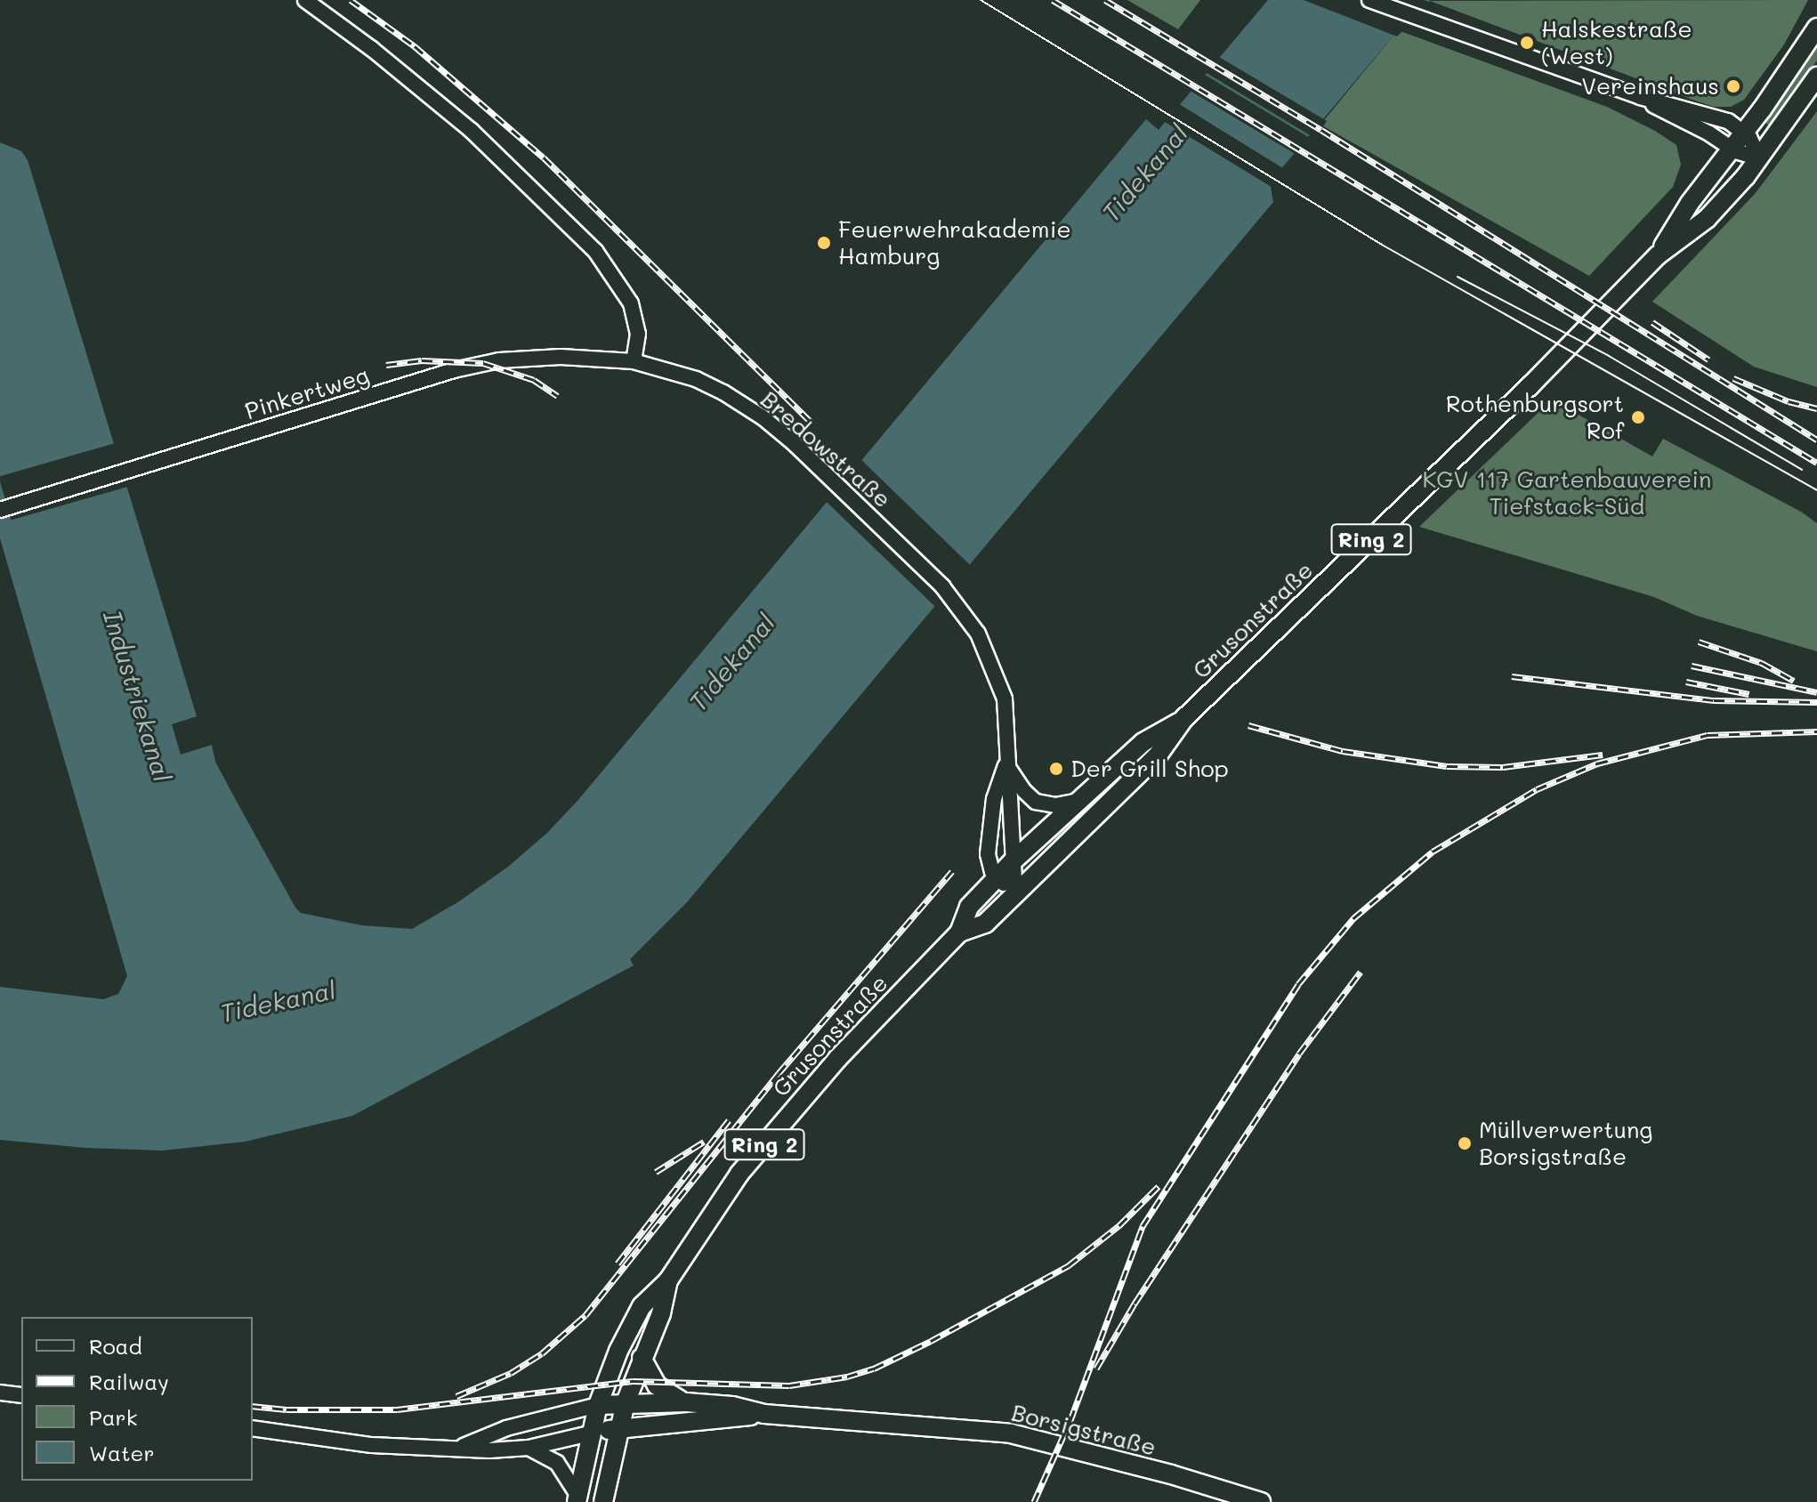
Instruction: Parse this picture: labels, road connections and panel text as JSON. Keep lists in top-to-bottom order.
{
  "streets": {
    "main road": ["Ring 2", "Grusonstraße", "Borsigstraße"],
    "street": ["Pinkertweg", "Bredowstraße"]
  },
  "crossings": [
    ["Pinkertweg", "Bredowstraße"],
    ["Bredowstraße", "Grusonstraße"],
    ["Ring 2", "Grusonstraße"],
    ["Ring 2", "Borsigstraße"],
    ["Grusonstraße", "Borsigstraße"]
  ],
  "water": ["Tidekanal", "Industriekanal"],
  "parks": ["KGV 117 Gartenbauverein Tiefstack-Süd"],
  "places": [
    "Halskestraße (West)",
    "Vereinshaus",
    "Feuerwehrakademie Hamburg",
    "Rothenburgsort Rof",
    "Der Grill Shop",
    "Müllverwertung Borsigstraße"
  ],
  "legend": [
    "Road",
    "Railway",
    "Park",
    "Water"
  ]
}
